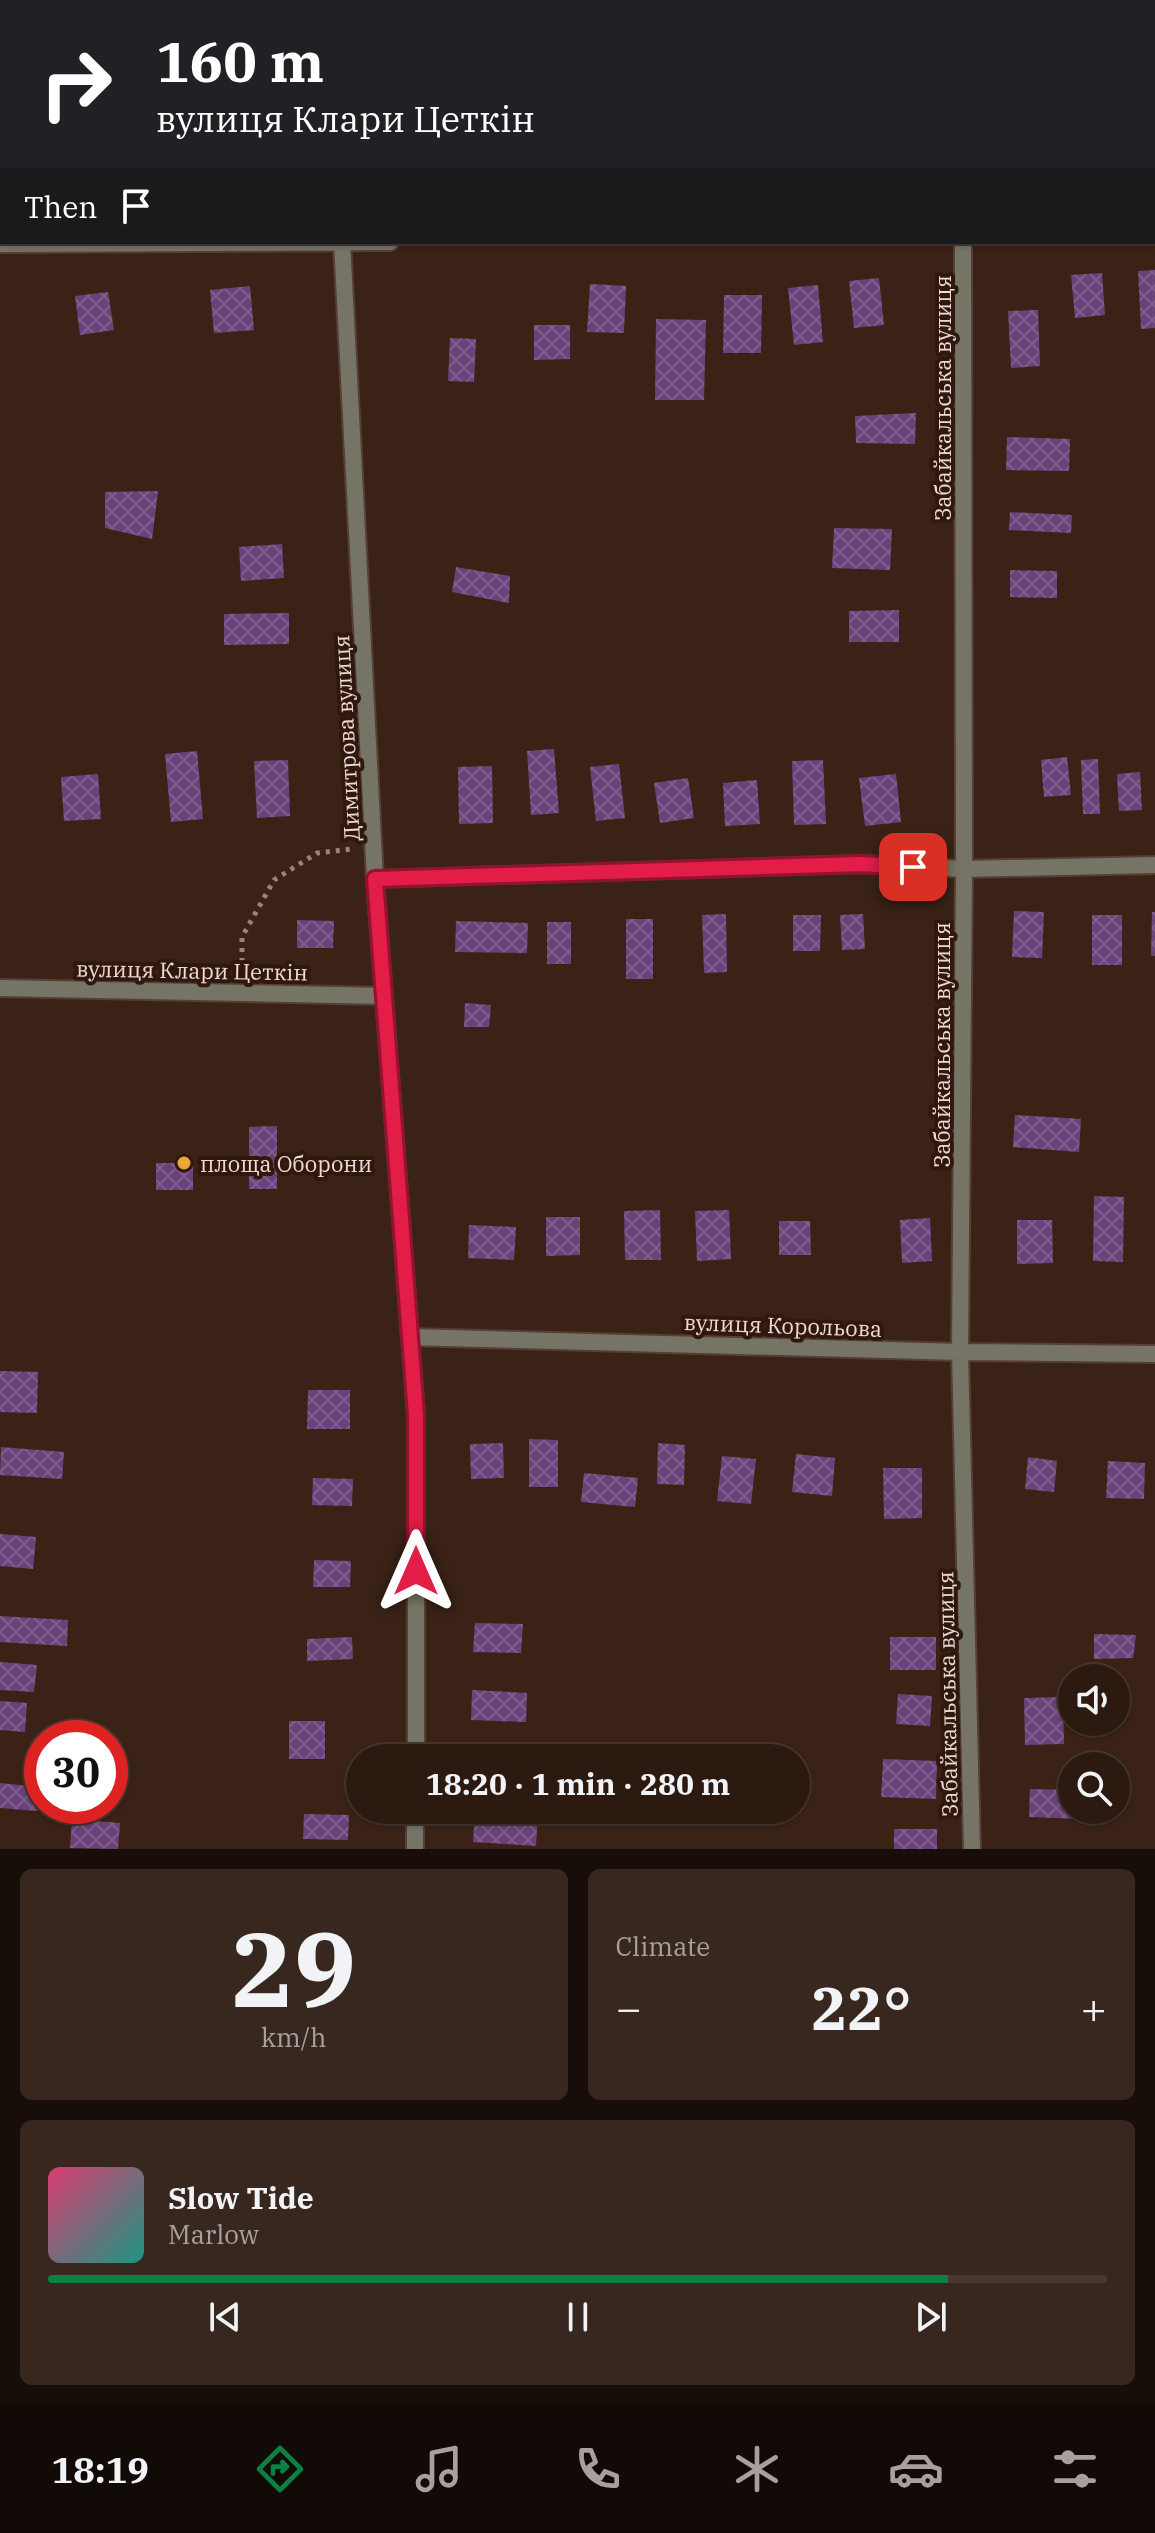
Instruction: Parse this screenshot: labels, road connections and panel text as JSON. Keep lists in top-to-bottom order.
{
  "streets": {
    "street": [
      "Забайкальська вулиця",
      "Димитрова вулиця",
      "вулиця Клари Цеткін",
      "вулиця Корольова"
    ]
  },
  "crossings": [
    ["Забайкальська вулиця", "вулиця Корольова"],
    ["Димитрова вулиця", "вулиця Клари Цеткін"],
    ["Димитрова вулиця", "вулиця Корольова"]
  ],
  "places": ["площа Оборони"],
  "page": {
    "turn": ["160 m", "вулиця Клари Цеткін"],
    "then": "Then",
    "limit": "30",
    "trip": "18:20 · 1 min · 280 m",
    "tile": [
      ["29", "km/h"],
      "Climate"
    ],
    "heat": ["−", "22°", "+"],
    "song": ["Slow Tide", "Marlow"],
    "tabs": "18:19"
  }
}
